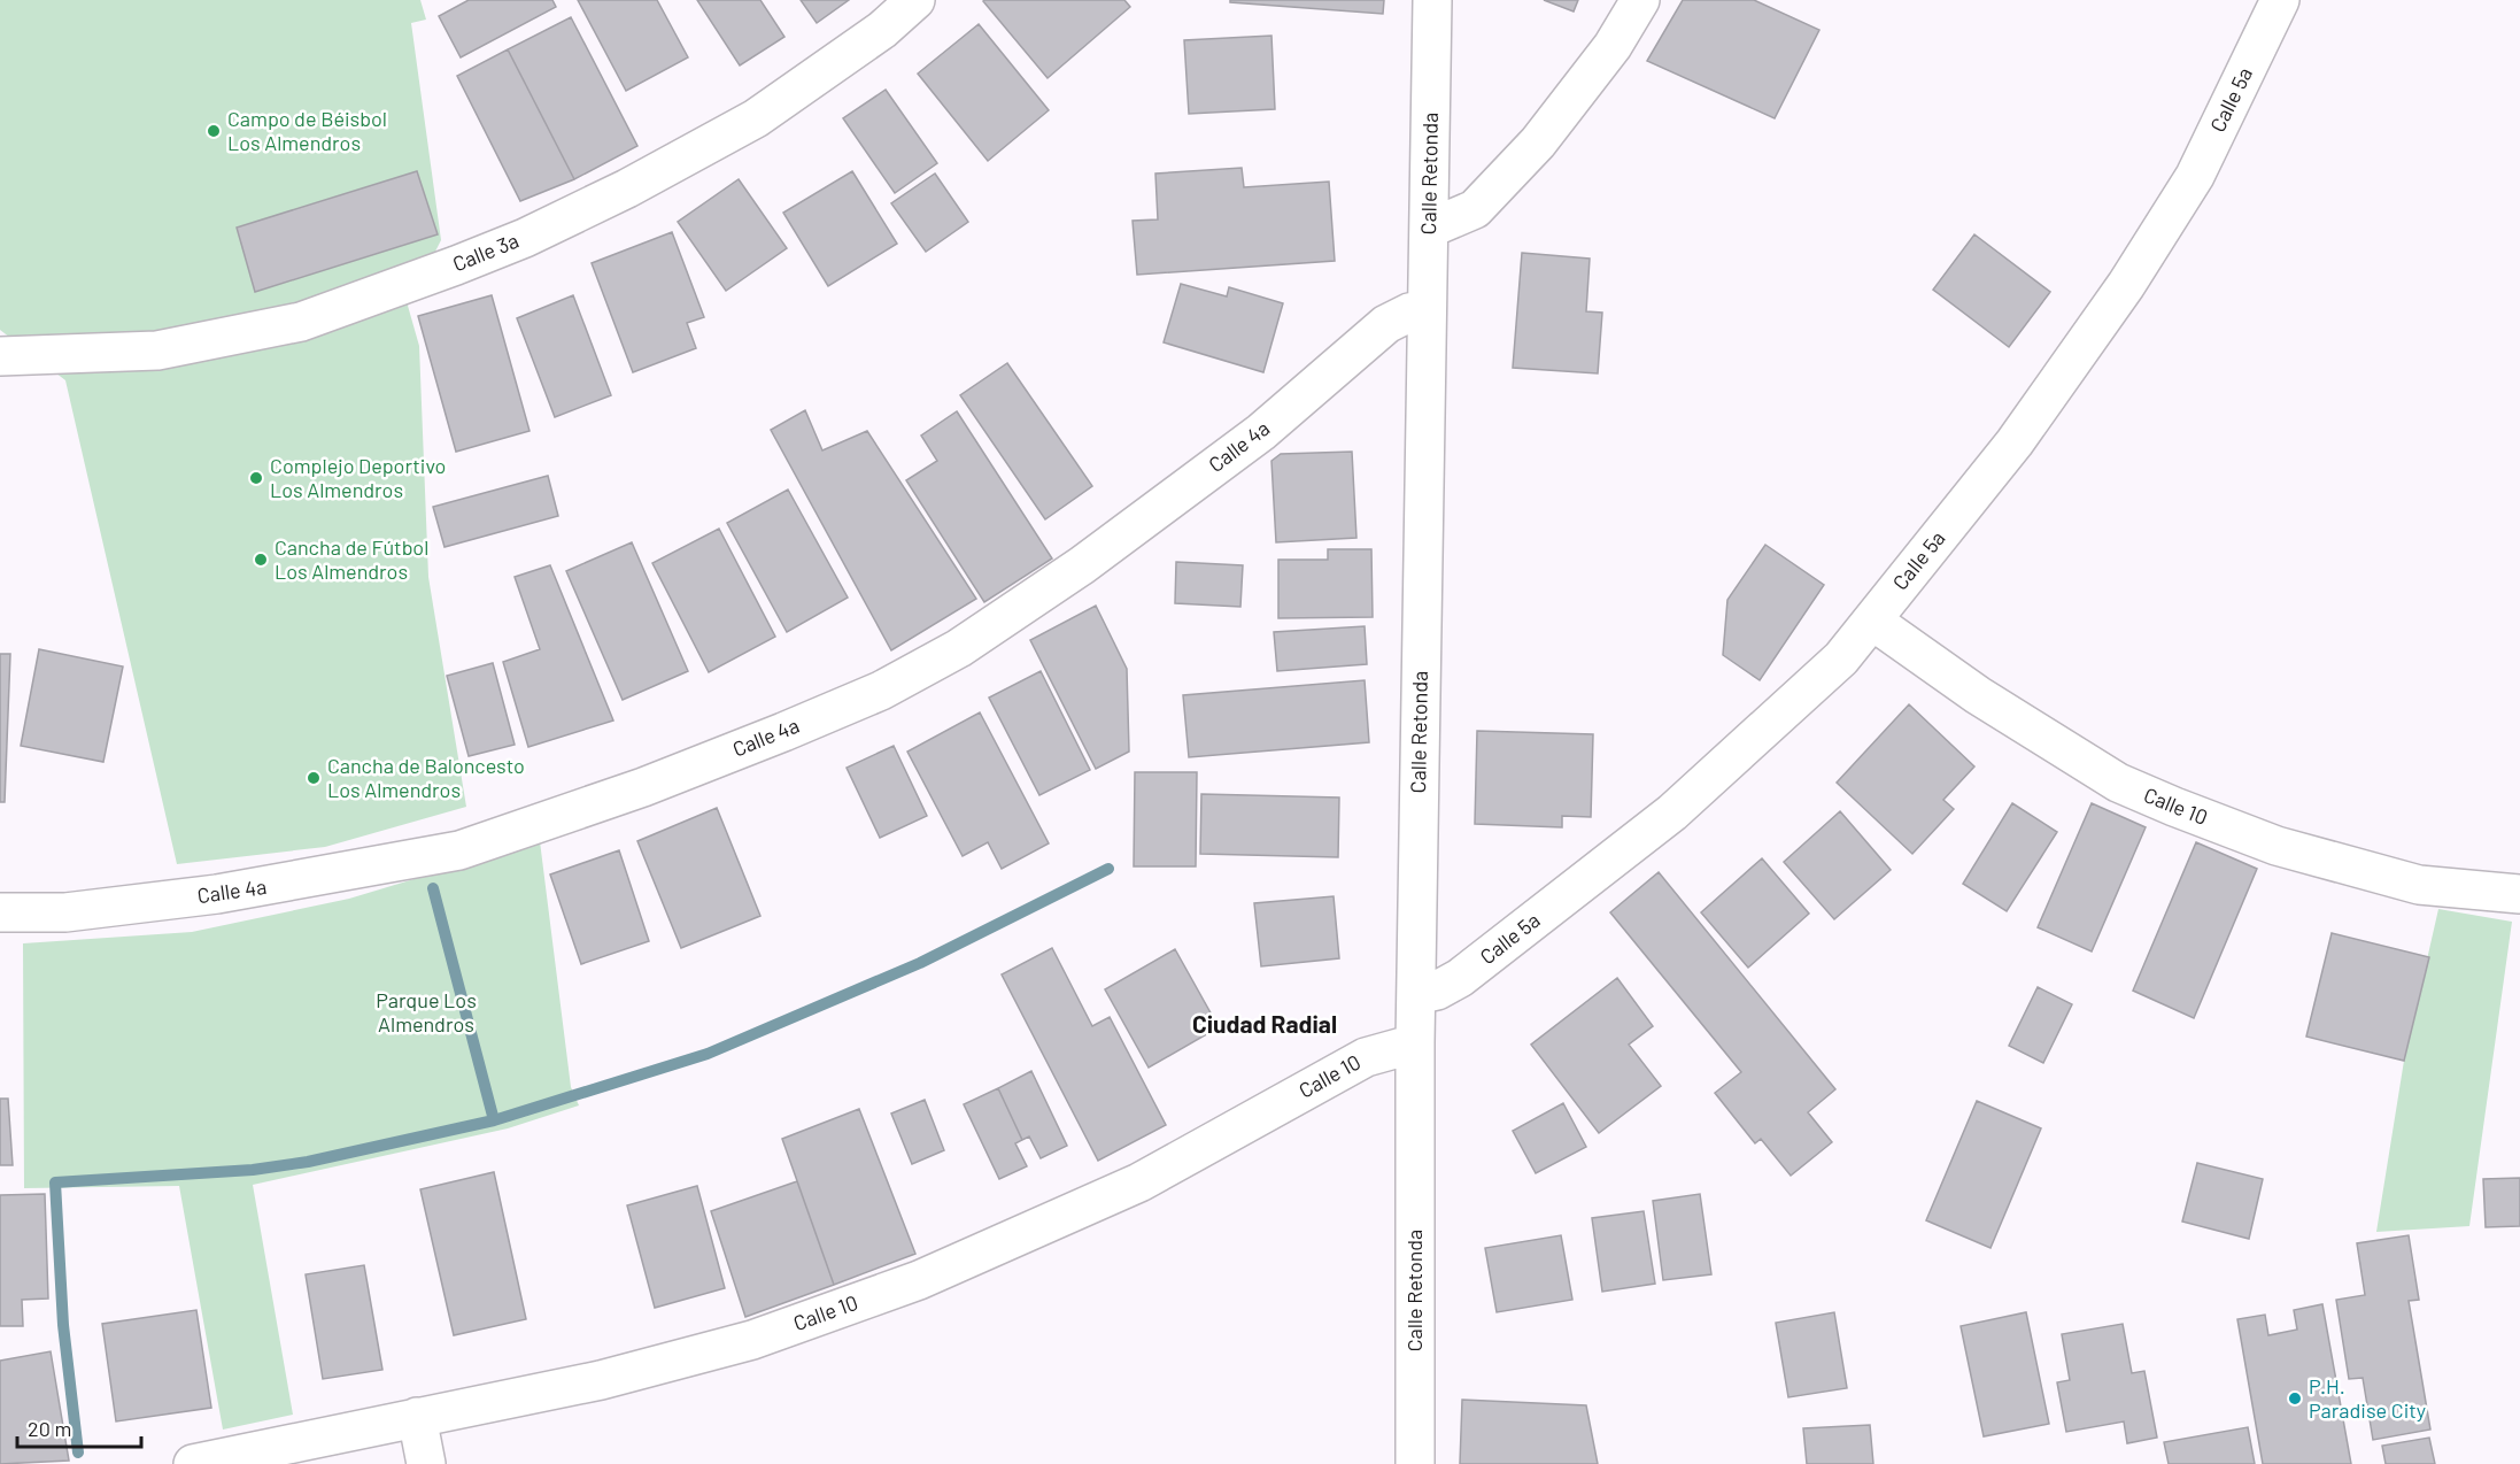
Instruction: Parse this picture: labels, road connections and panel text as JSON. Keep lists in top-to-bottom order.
{
  "streets": {
    "street": [
      "Calle 5a",
      "Calle Retonda",
      "Calle 3a",
      "Calle 4a",
      "Calle 10"
    ]
  },
  "crossings": [
    ["Calle 5a", "Calle Retonda"],
    ["Calle 5a", "Calle 10"],
    ["Calle Retonda", "Calle 4a"],
    ["Calle Retonda", "Calle 10"]
  ],
  "districts": ["Ciudad Radial"],
  "parks": ["Parque Los Almendros"],
  "places": [
    "Campo de Béisbol Los Almendros",
    "Complejo Deportivo Los Almendros",
    "Cancha de Fútbol Los Almendros",
    "Cancha de Baloncesto Los Almendros",
    "P.H. Paradise City"
  ],
  "scale_bar": "20 m"
}
